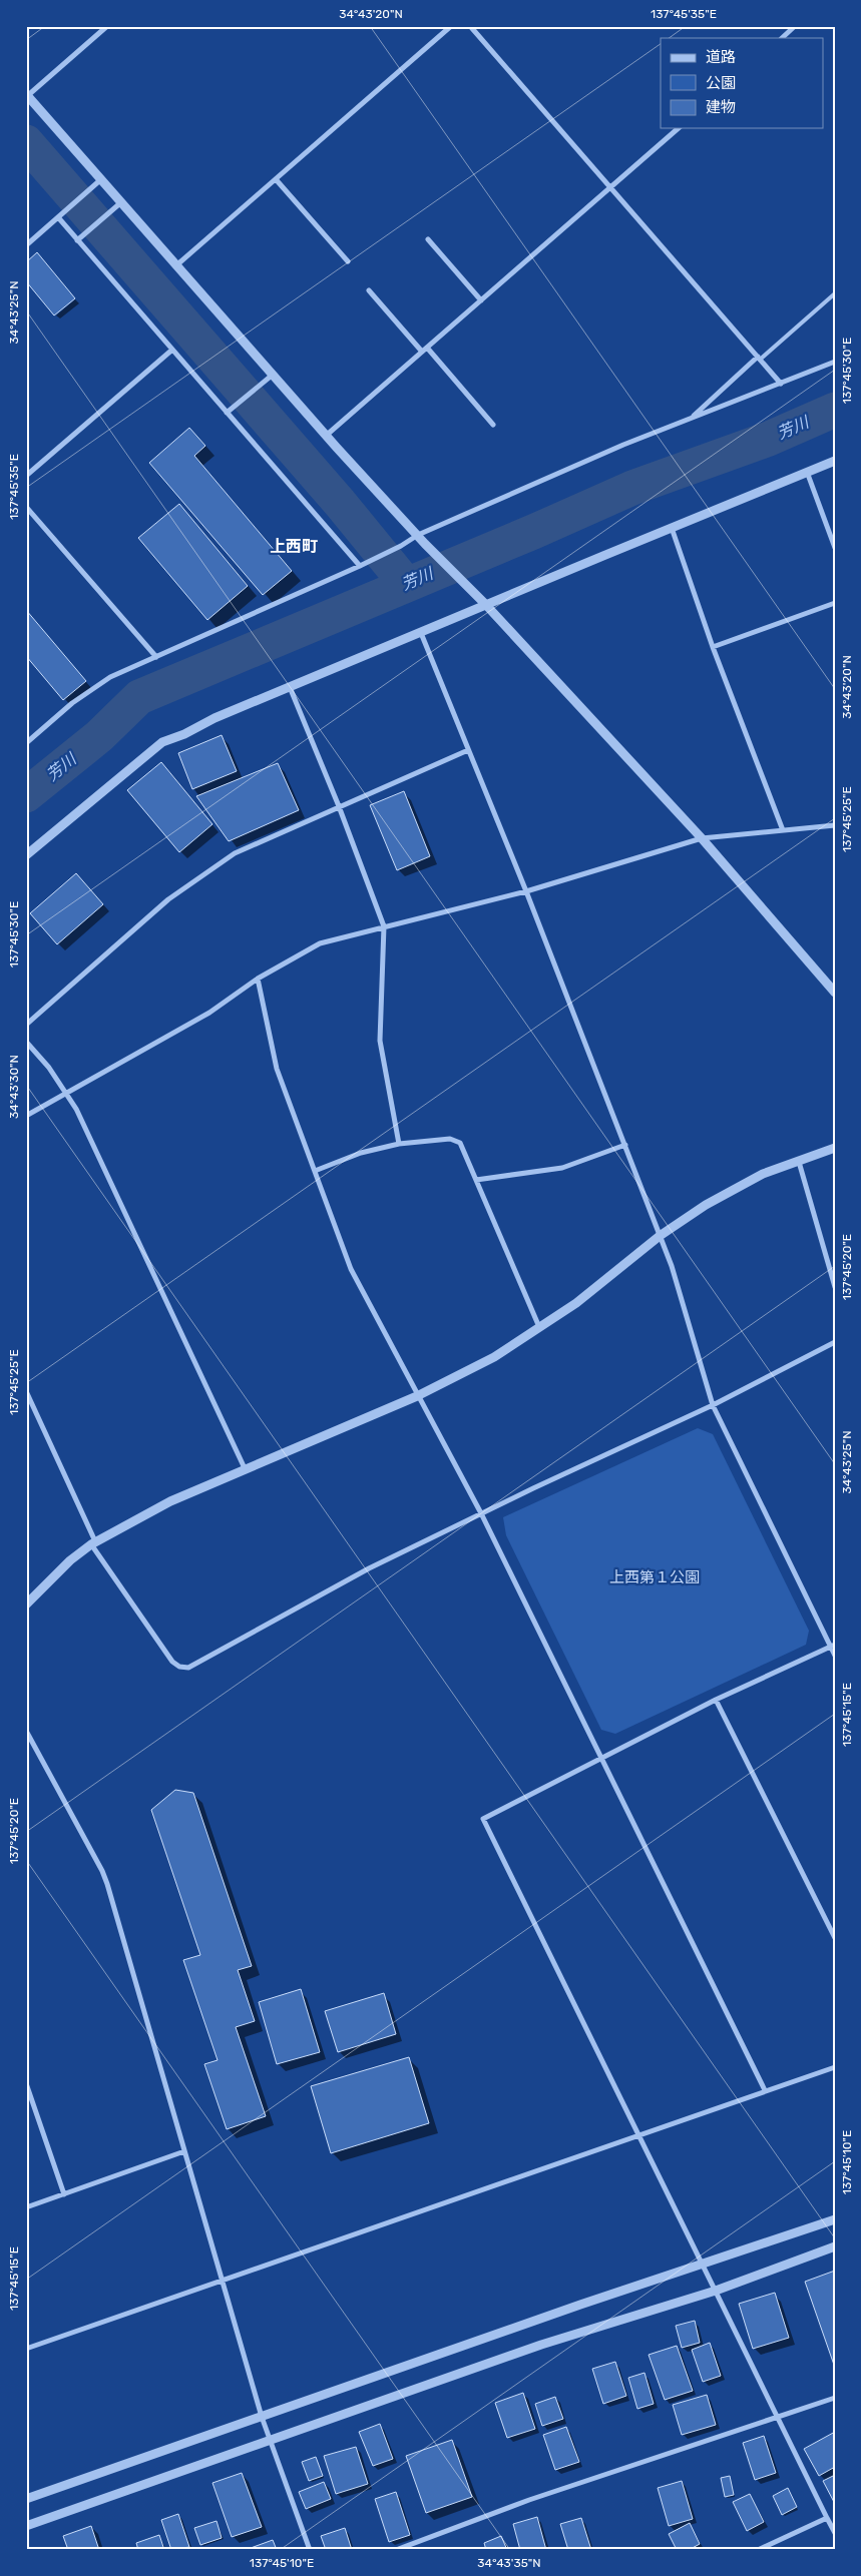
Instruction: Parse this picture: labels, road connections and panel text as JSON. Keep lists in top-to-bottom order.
{
  "districts": ["上西町"],
  "water": ["芳川"],
  "parks": ["上西第１公園"],
  "legend": ["道路", "公園", "建物"],
  "coordinates": [
    "34°43'20\"N",
    "137°45'35\"E",
    "34°43'25\"N",
    "137°45'30\"E",
    "137°45'25\"E",
    "34°43'30\"N",
    "137°45'20\"E",
    "137°45'15\"E",
    "137°45'10\"E",
    "34°43'35\"N"
  ]
}
